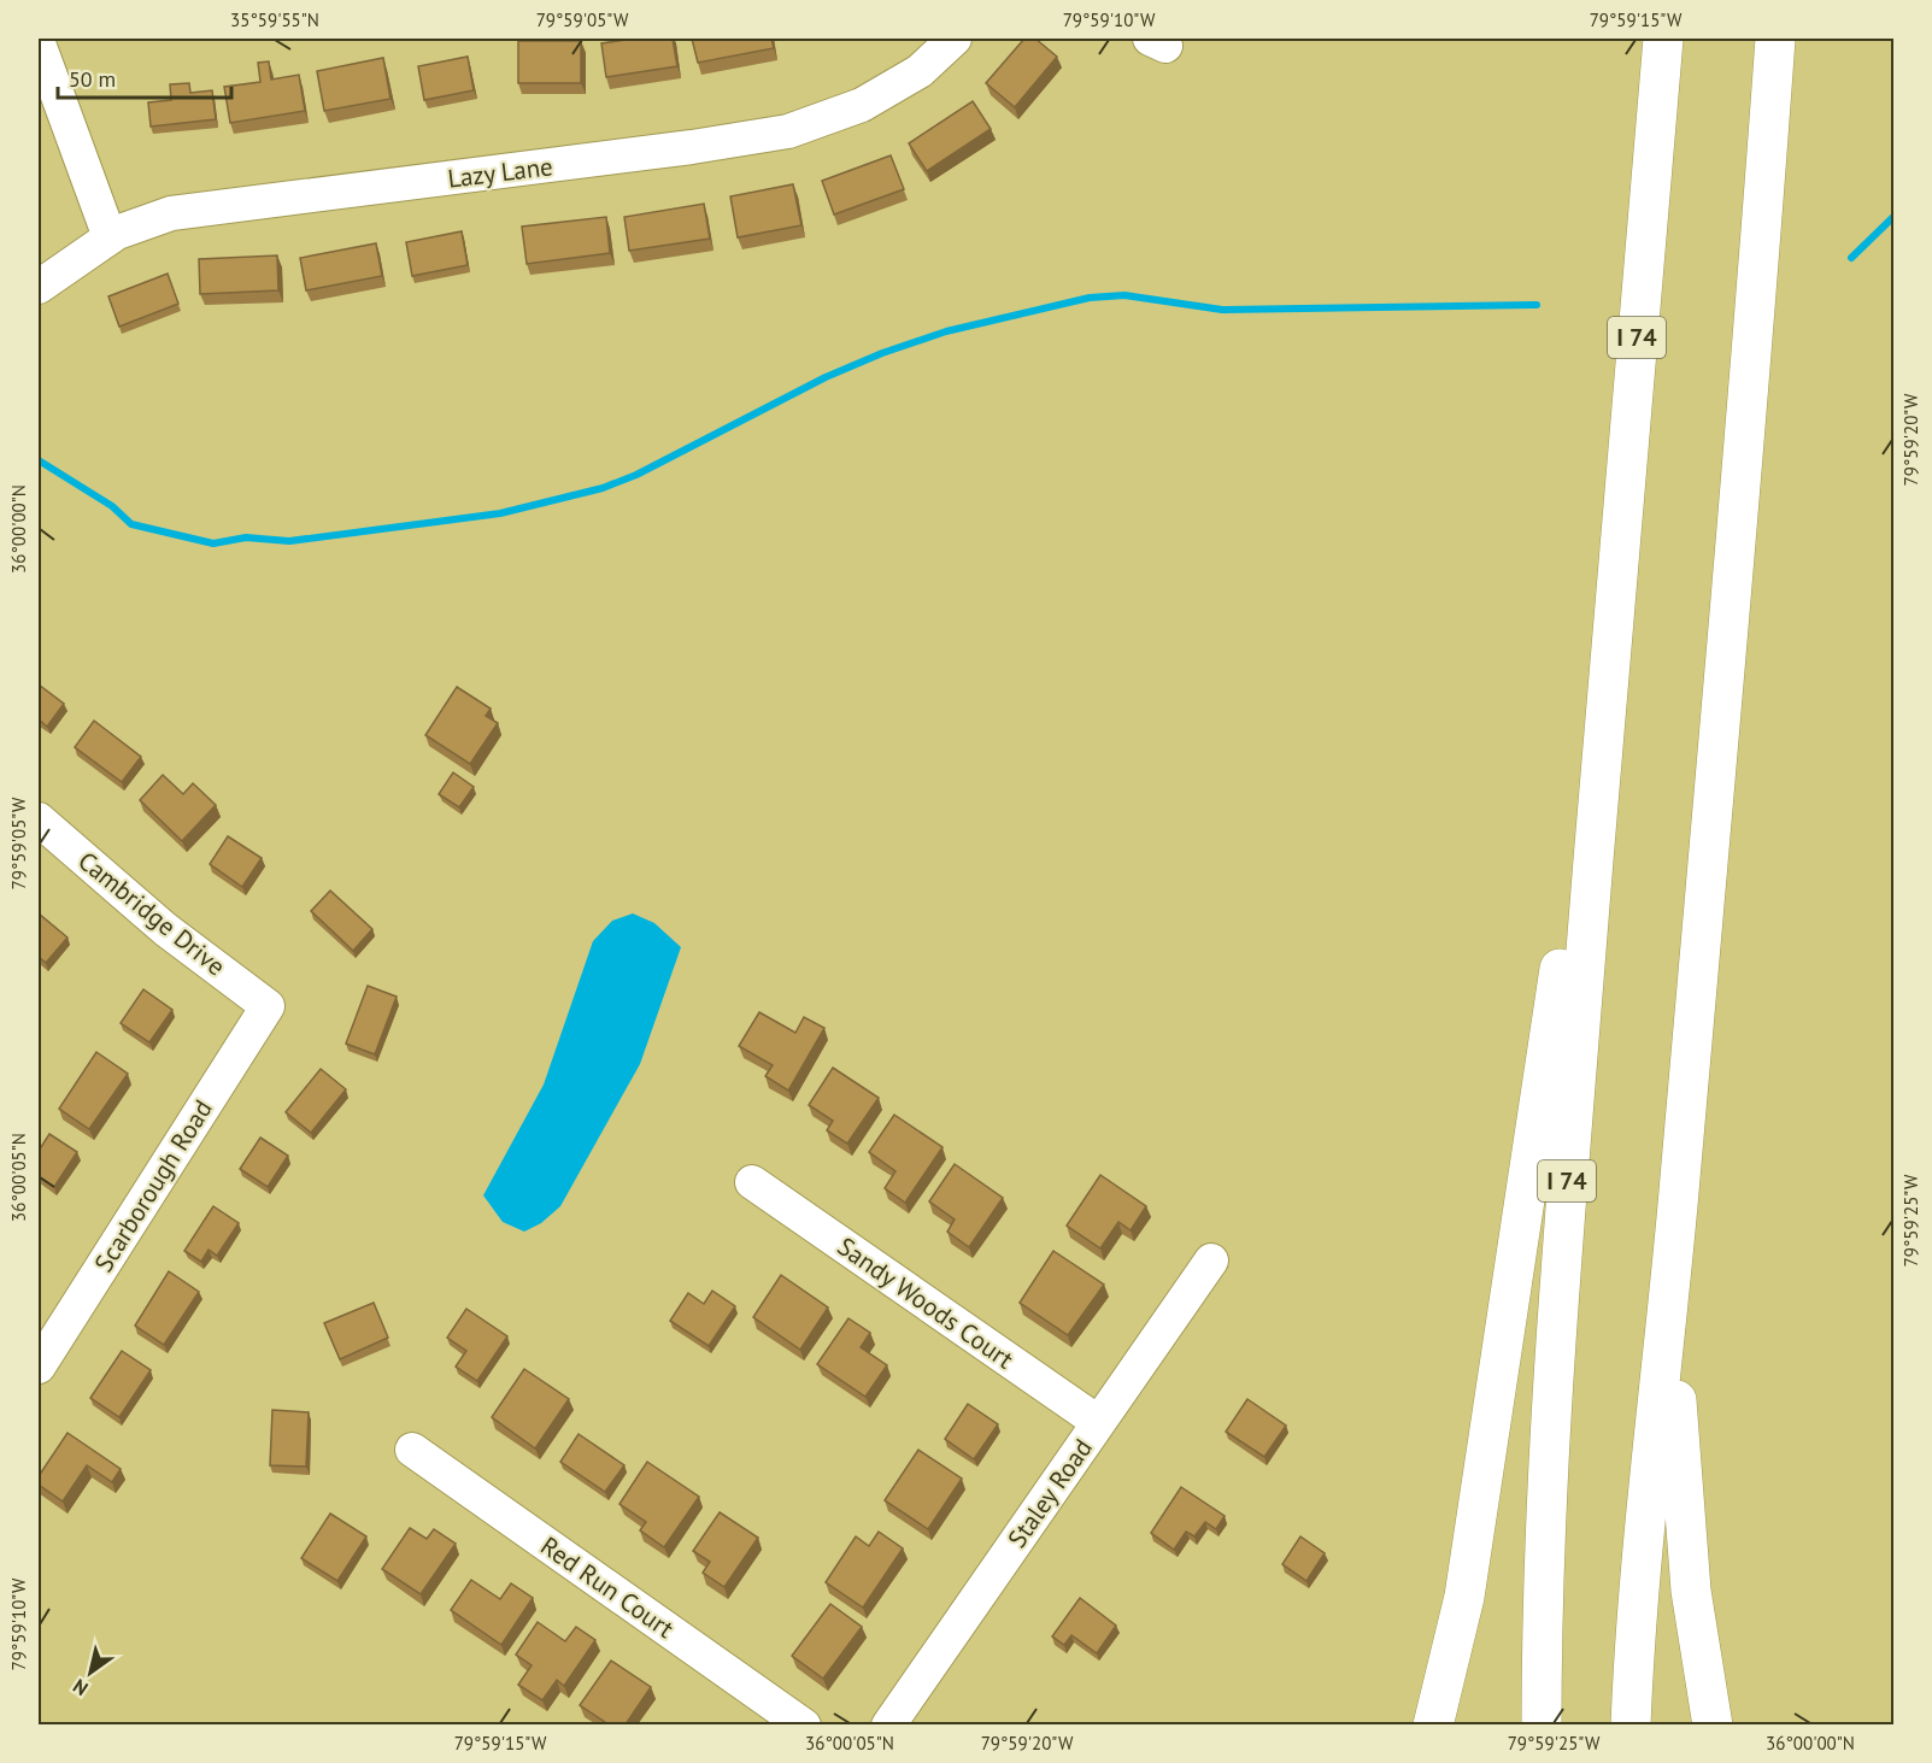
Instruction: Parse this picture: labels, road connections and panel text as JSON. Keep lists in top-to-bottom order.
{
  "streets": {
    "highway": ["I 74"],
    "street": [
      "Lazy Lane",
      "Cambridge Drive",
      "Scarborough Road",
      "Sandy Woods Court",
      "Staley Road",
      "Red Run Court"
    ]
  },
  "crossings": [
    ["Cambridge Drive", "Scarborough Road"],
    ["Sandy Woods Court", "Staley Road"]
  ],
  "scale_bar": "50 m",
  "north": "bottom left",
  "coordinates": [
    "35°59'55\"N",
    "79°59'05\"W",
    "79°59'10\"W",
    "79°59'15\"W",
    "79°59'20\"W",
    "36°00'00\"N",
    "36°00'05\"N",
    "79°59'25\"W"
  ]
}
